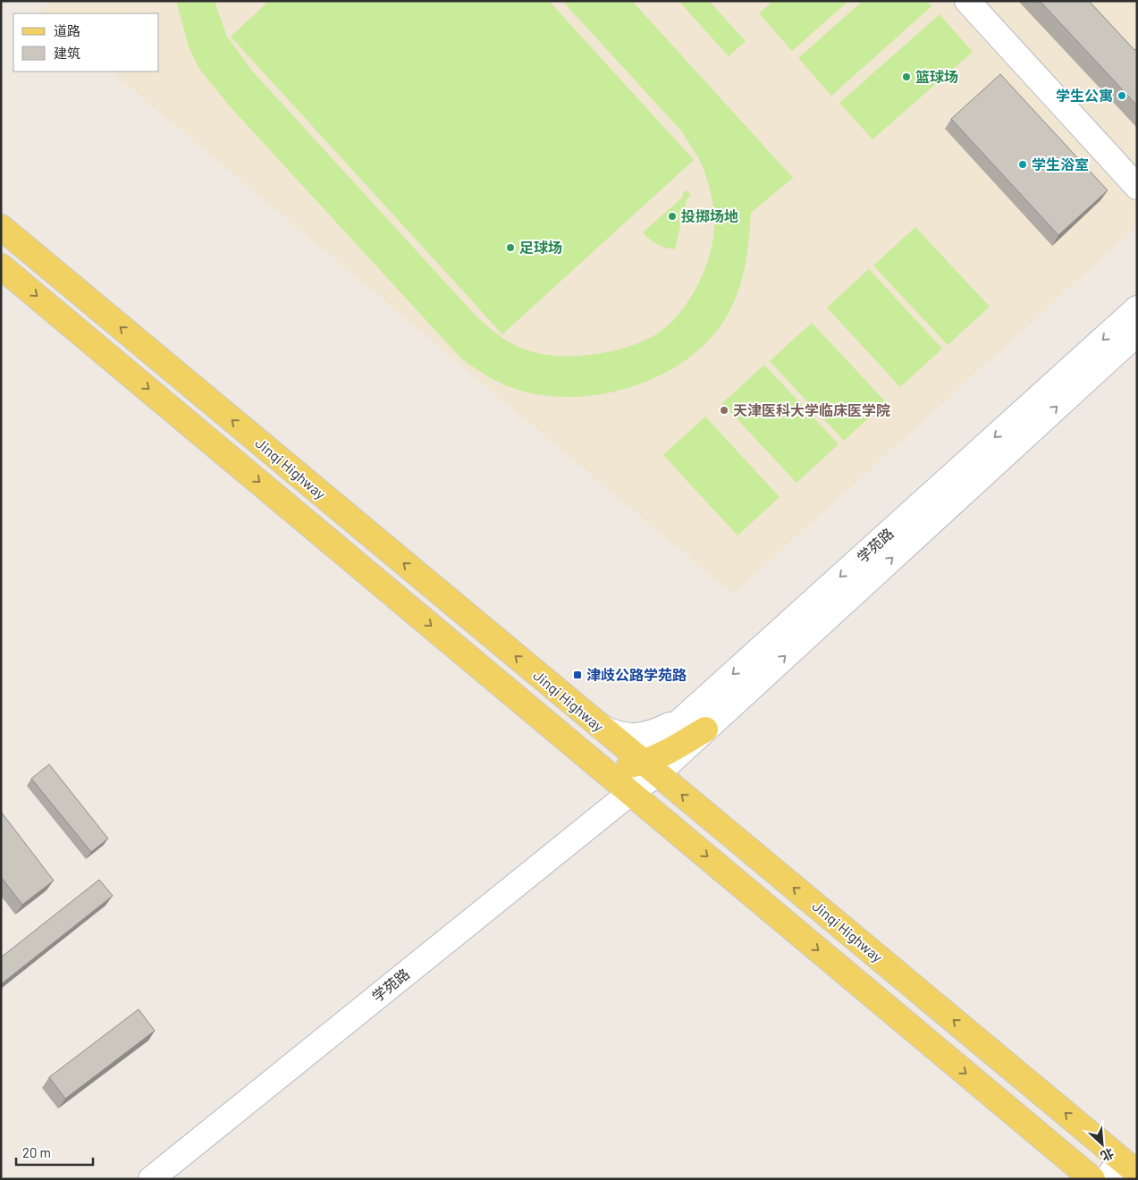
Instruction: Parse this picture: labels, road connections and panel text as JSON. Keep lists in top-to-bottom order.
{
  "streets": {
    "main road": ["Jinqi Highway"],
    "street": ["学苑路"]
  },
  "crossings": [
    ["Jinqi Highway", "学苑路"]
  ],
  "places": {
    "other": [
      "篮球场",
      "学生公寓",
      "学生浴室",
      "投掷场地",
      "足球场",
      "天津医科大学临床医学院"
    ],
    "transit": ["津歧公路学苑路"]
  },
  "legend": ["道路", "建筑"],
  "scale_bar": "20 m",
  "north": "bottom right"
}
